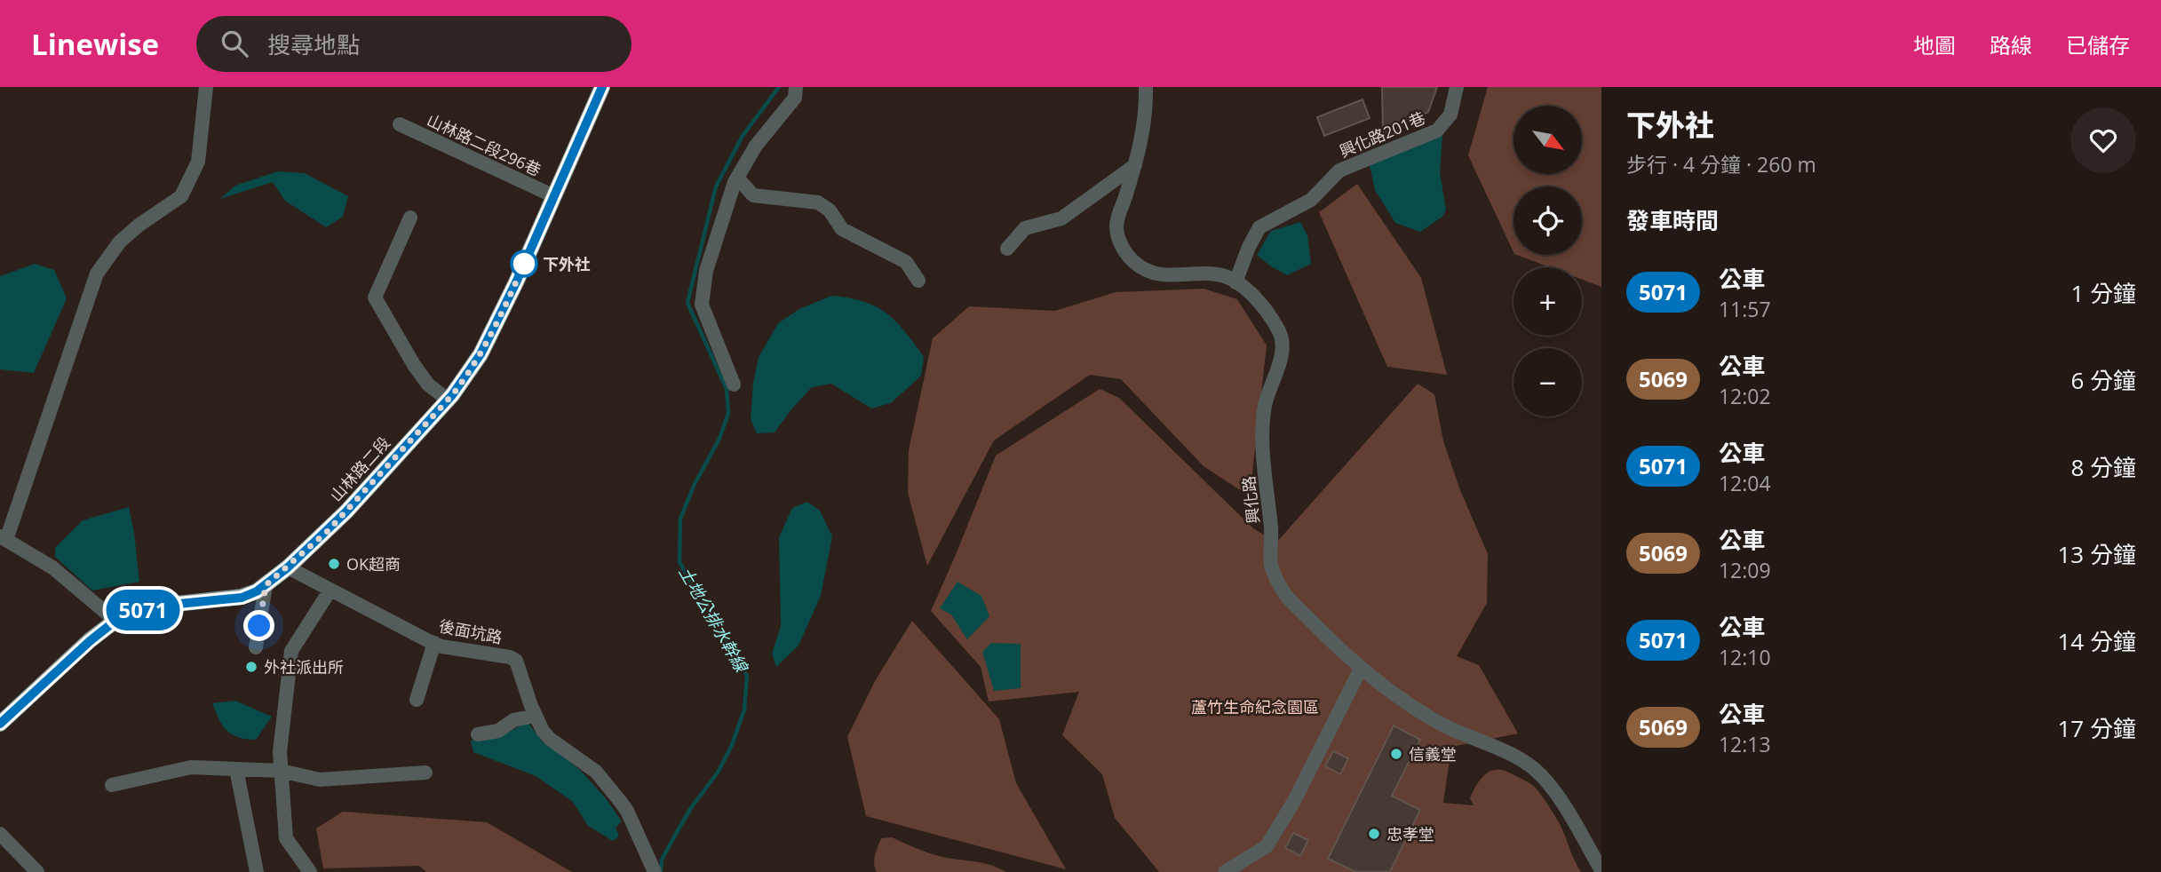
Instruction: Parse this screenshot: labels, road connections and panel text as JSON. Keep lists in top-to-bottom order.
{
  "streets": {
    "main road": ["山林路二段"],
    "street": [
      "興化路201巷",
      "山林路二段296巷",
      "興化路",
      "後面坑路"
    ]
  },
  "crossings": [
    ["興化路201巷", "興化路"],
    ["山林路二段296巷", "山林路二段"],
    ["山林路二段", "後面坑路"]
  ],
  "water": ["土地公排水幹線"],
  "parks": ["蘆竹生命紀念園區"],
  "places": [
    "下外社",
    "OK超商",
    "外社派出所",
    "信義堂",
    "忠孝堂"
  ],
  "lines": ["bus line 5071"],
  "north": "bottom right",
  "page": {
    "header": "Linewise",
    "search": "搜尋地點",
    "nav": ["地圖", "路線", "已儲存"],
    "on_map": "5071",
    "heading": [
      ["下外社", "步行 · 4 分鐘 · 260 m"],
      "發車時間"
    ],
    "map_buttons": ["+", "−"],
    "list": [
      {
        "mark": "5071",
        "name": "公車",
        "note": "11:57",
        "value": "1 分鐘"
      },
      {
        "mark": "5069",
        "name": "公車",
        "note": "12:02",
        "value": "6 分鐘"
      },
      {
        "mark": "5071",
        "name": "公車",
        "note": "12:04",
        "value": "8 分鐘"
      },
      {
        "mark": "5069",
        "name": "公車",
        "note": "12:09",
        "value": "13 分鐘"
      },
      {
        "mark": "5071",
        "name": "公車",
        "note": "12:10",
        "value": "14 分鐘"
      },
      {
        "mark": "5069",
        "name": "公車",
        "note": "12:13",
        "value": "17 分鐘"
      }
    ]
  }
}
